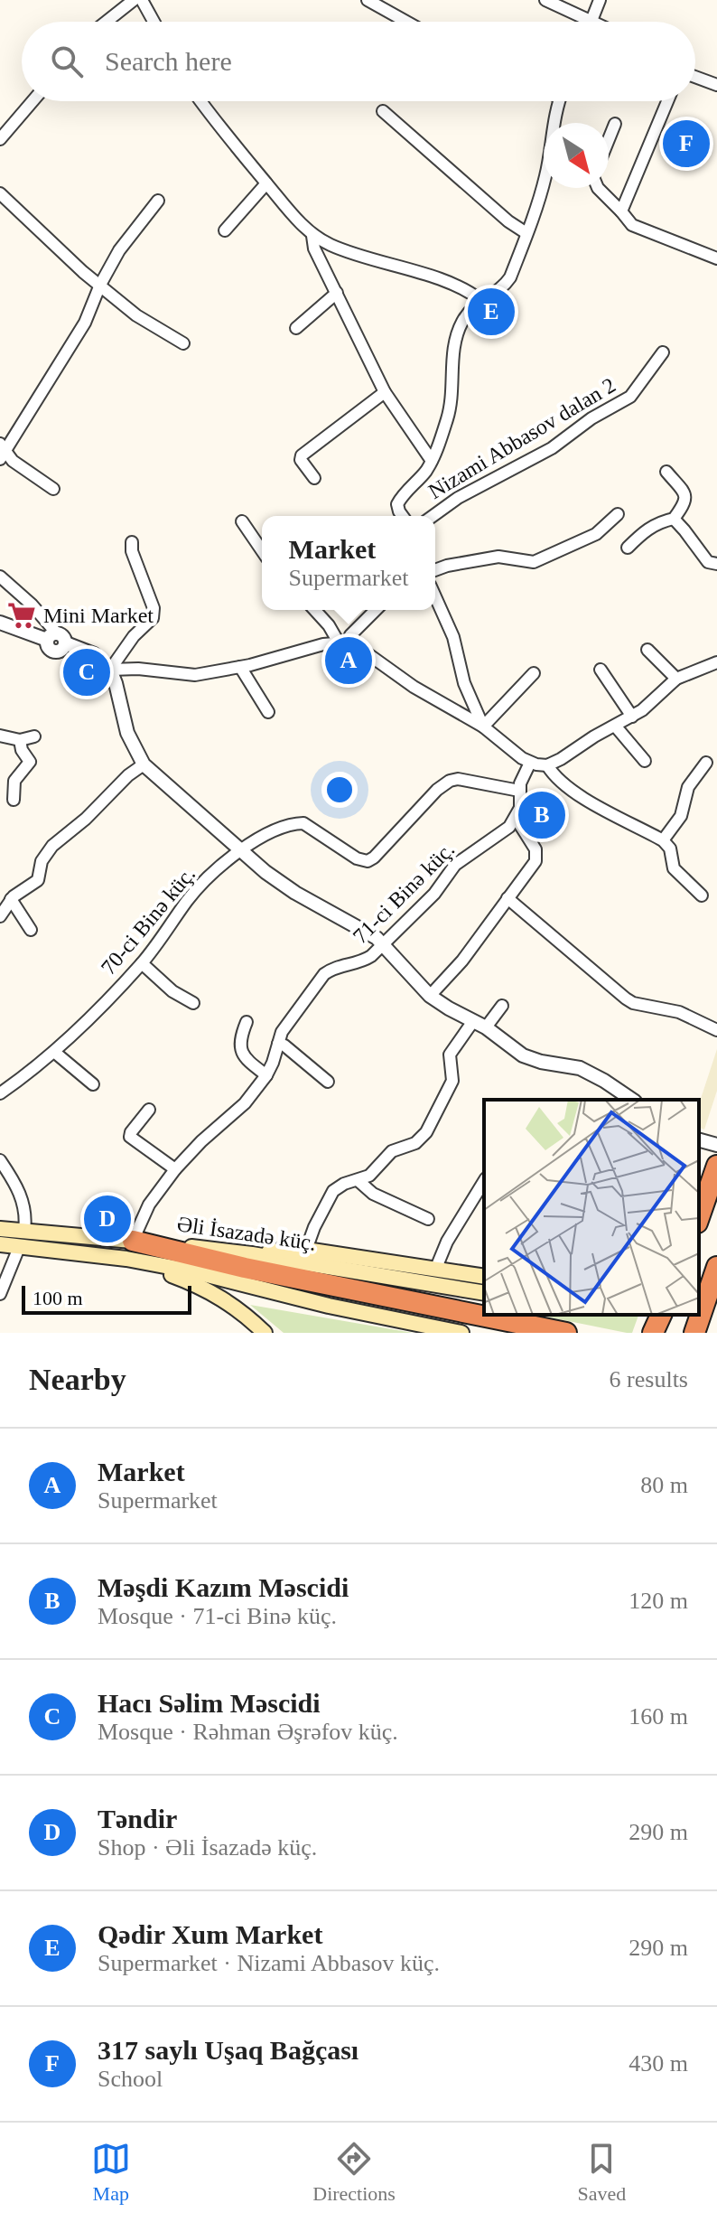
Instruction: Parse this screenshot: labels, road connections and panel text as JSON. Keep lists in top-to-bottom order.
{
  "streets": {
    "main road": ["Əli İsazadə küç."],
    "street": ["Nizami Abbasov dalan 2", "71-ci Binə küç.", "70-ci Binə küç."]
  },
  "crossings": [
    ["71-ci Binə küç.", "Əli İsazadə küç."]
  ],
  "places": {
    "supermarket": ["Mini Market"]
  },
  "scale_bar": "100 m",
  "north": "bottom right",
  "page": {
    "search": "Search here",
    "pins": [
      "F",
      "E",
      "A",
      "C",
      "B",
      "D"
    ],
    "popup": ["Market", "Supermarket"],
    "scale": "100 m",
    "heading": ["Nearby", "6 results"],
    "list": [
      {
        "mark": "A",
        "name": "Market",
        "note": "Supermarket",
        "value": "80 m"
      },
      {
        "mark": "B",
        "name": "Məşdi Kazım Məscidi",
        "note": "Mosque · 71-ci Binə küç.",
        "value": "120 m"
      },
      {
        "mark": "C",
        "name": "Hacı Səlim Məscidi",
        "note": "Mosque · Rəhman Əşrəfov küç.",
        "value": "160 m"
      },
      {
        "mark": "D",
        "name": "Təndir",
        "note": "Shop · Əli İsazadə küç.",
        "value": "290 m"
      },
      {
        "mark": "E",
        "name": "Qədir Xum Market",
        "note": "Supermarket · Nizami Abbasov küç.",
        "value": "290 m"
      },
      {
        "mark": "F",
        "name": "317 saylı Uşaq Bağçası",
        "note": "School",
        "value": "430 m"
      }
    ],
    "nav": ["Map", "Directions", "Saved"]
  }
}
